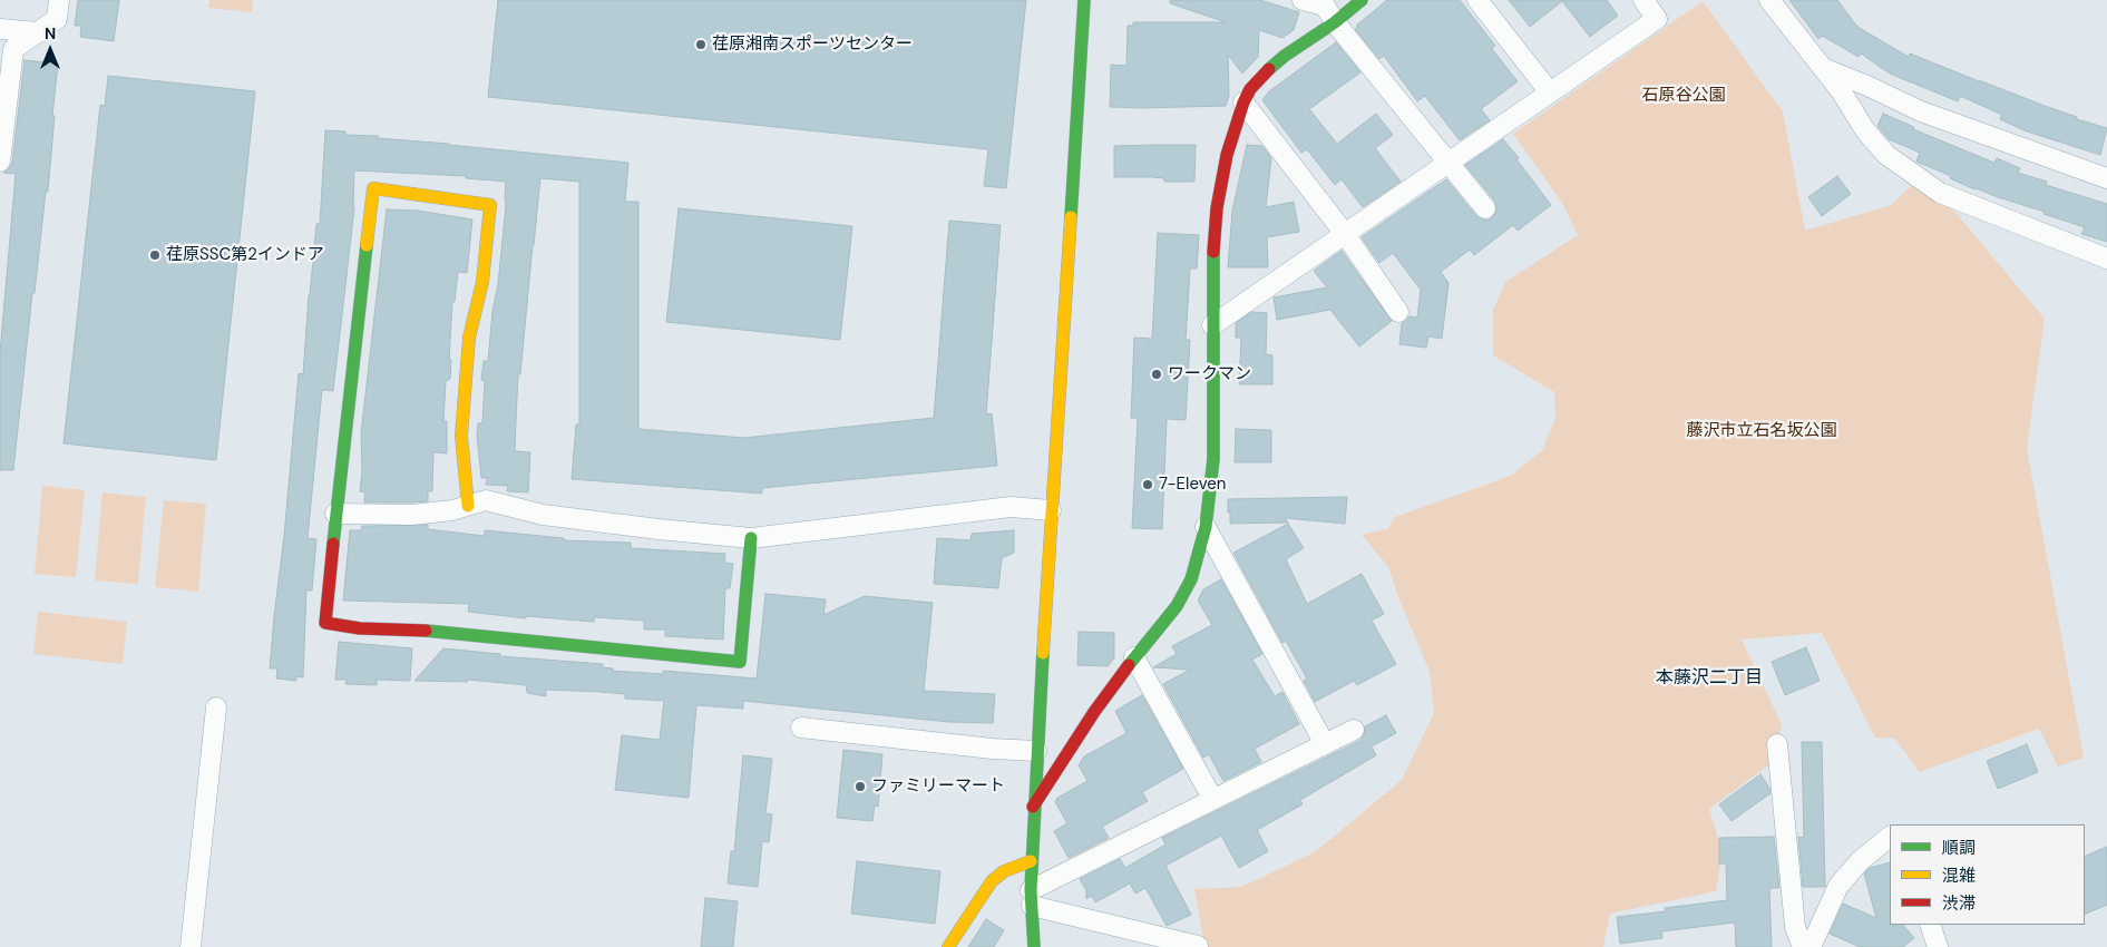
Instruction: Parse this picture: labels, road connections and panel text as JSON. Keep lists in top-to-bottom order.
{
  "districts": ["本藤沢二丁目"],
  "parks": ["石原谷公園", "藤沢市立石名坂公園"],
  "places": [
    "荏原湘南スポーツセンター",
    "荏原SSC第2インドア",
    "ワークマン",
    "7-Eleven",
    "ファミリーマート"
  ],
  "legend": ["順調", "混雑", "渋滞"],
  "north": "top"
}
